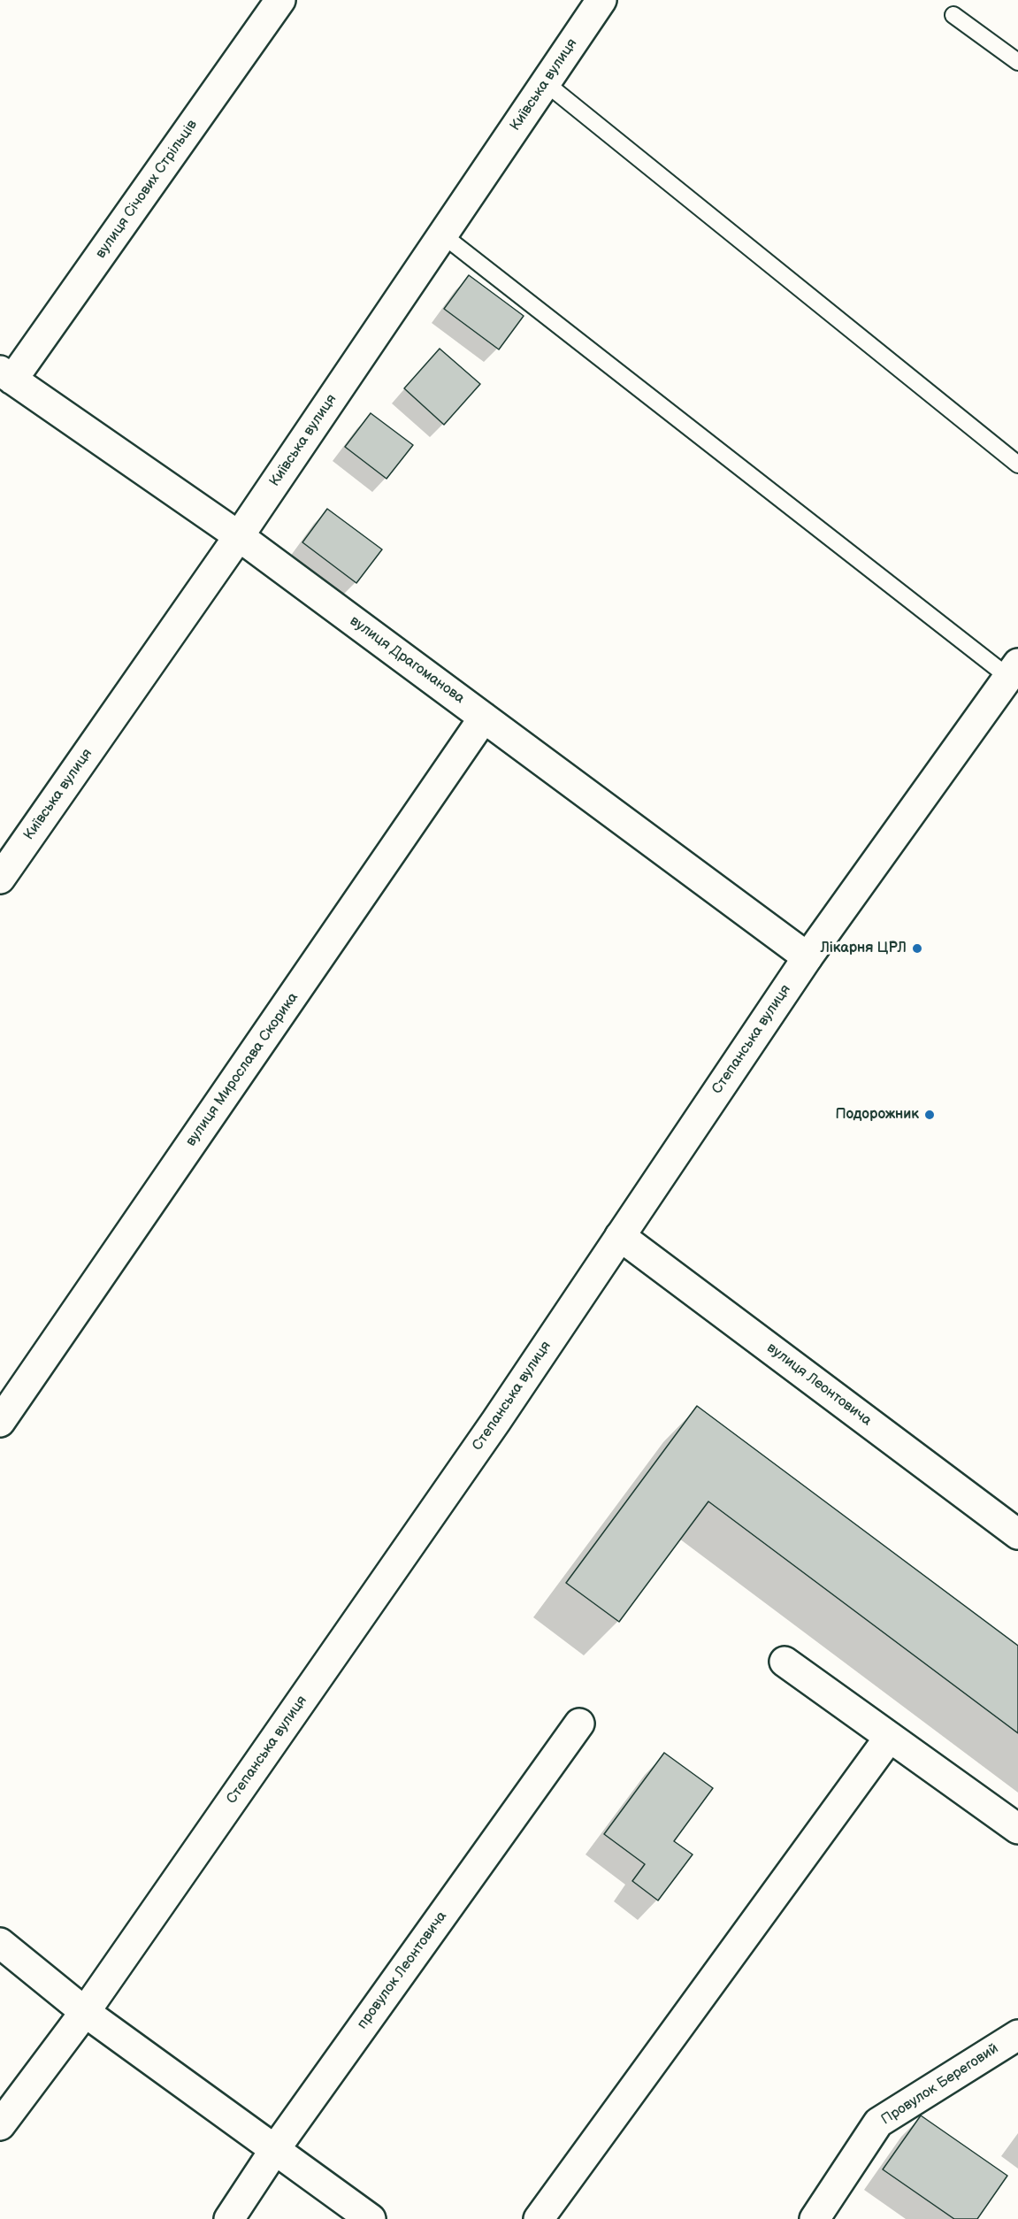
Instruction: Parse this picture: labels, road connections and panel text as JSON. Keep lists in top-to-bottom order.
{
  "streets": {
    "street": [
      "Київська вулиця",
      "вулиця Січових Стрільців",
      "вулиця Драгоманова",
      "Степанська вулиця",
      "вулиця Мирослава Скорика",
      "вулиця Леонтовича",
      "провулок Леонтовича",
      "Провулок Береговий"
    ]
  },
  "crossings": [
    ["Київська вулиця", "вулиця Драгоманова"],
    ["вулиця Січових Стрільців", "вулиця Драгоманова"],
    ["вулиця Драгоманова", "Степанська вулиця"],
    ["вулиця Драгоманова", "вулиця Мирослава Скорика"],
    ["Степанська вулиця", "вулиця Леонтовича"]
  ],
  "places": ["Лікарня ЦРЛ", "Подорожник"]
}
